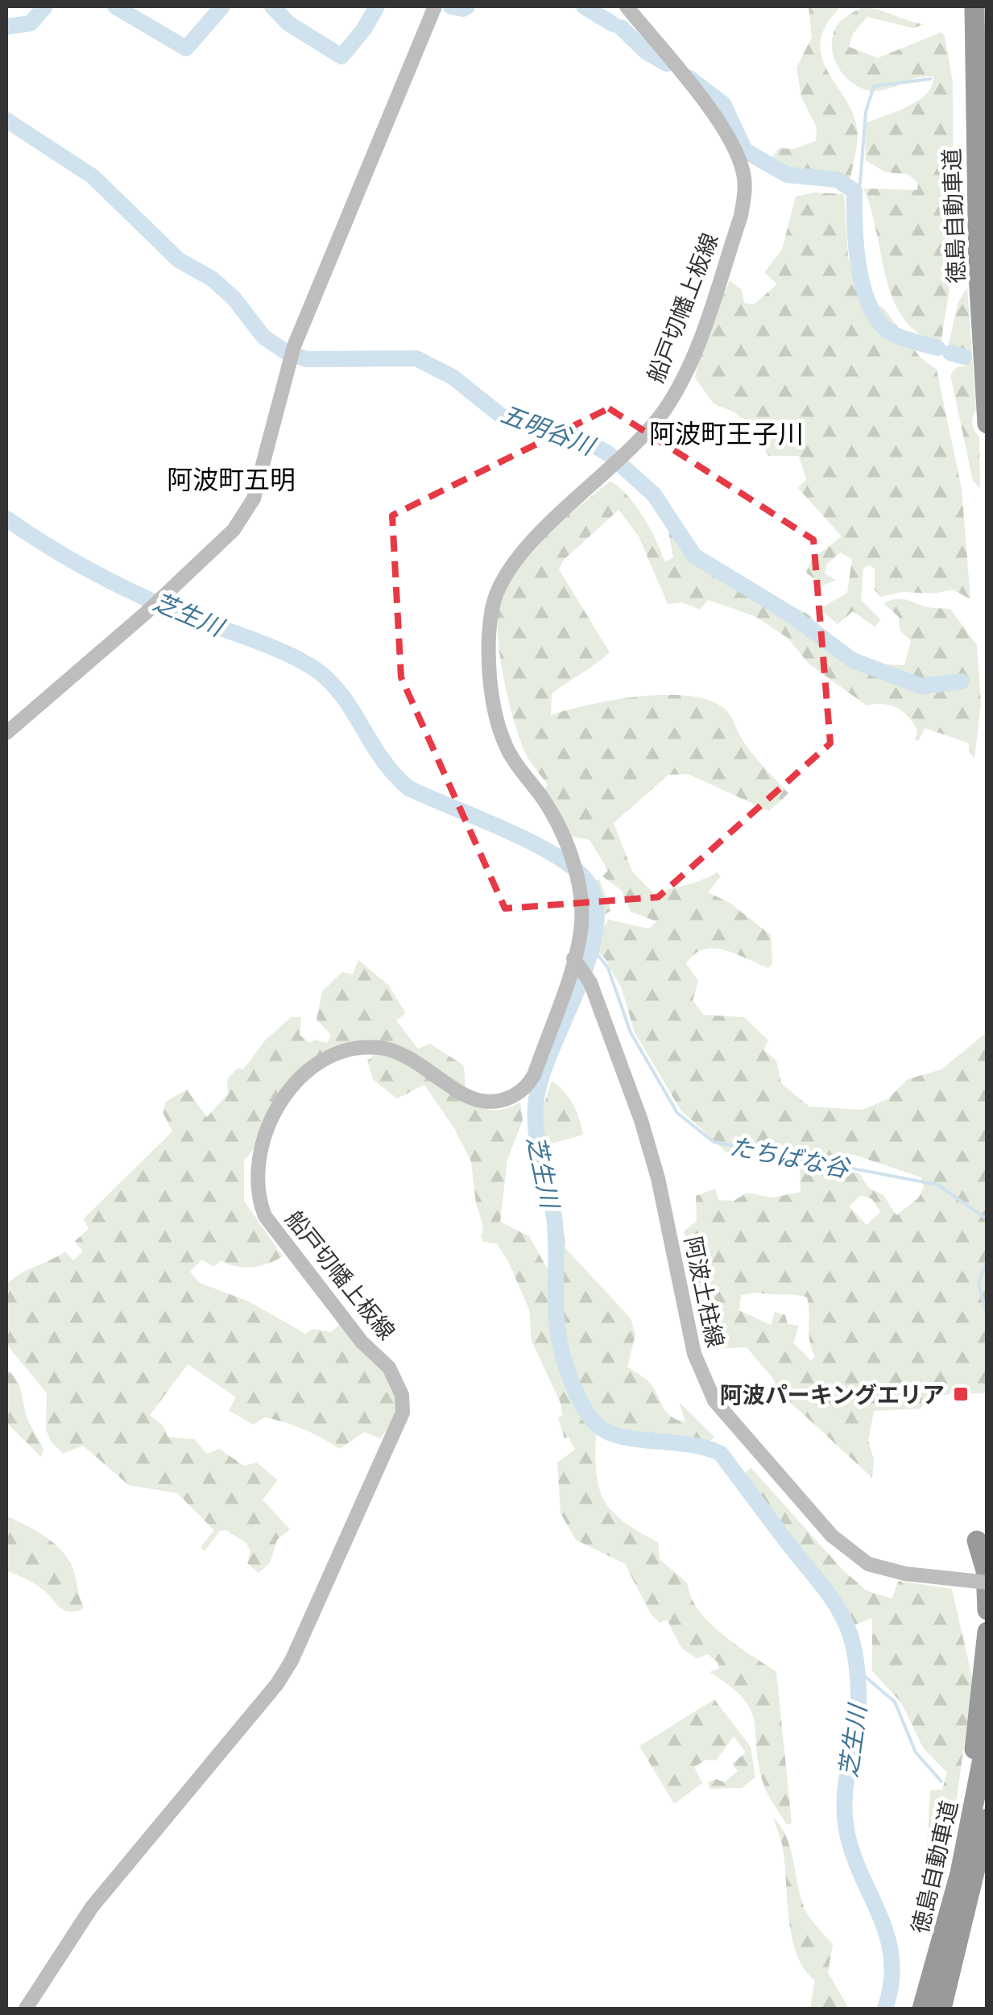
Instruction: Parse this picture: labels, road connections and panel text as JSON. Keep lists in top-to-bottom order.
{
  "streets": {
    "highway": ["徳島自動車道"],
    "main road": ["船戸切幡上板線", "阿波土柱線"]
  },
  "crossings": [
    ["船戸切幡上板線", "阿波土柱線"]
  ],
  "districts": ["阿波町王子川", "阿波町五明"],
  "water": ["五明谷川", "芝生川", "たちばな谷"],
  "places": {
    "transit": ["阿波パーキングエリア"]
  }
}
